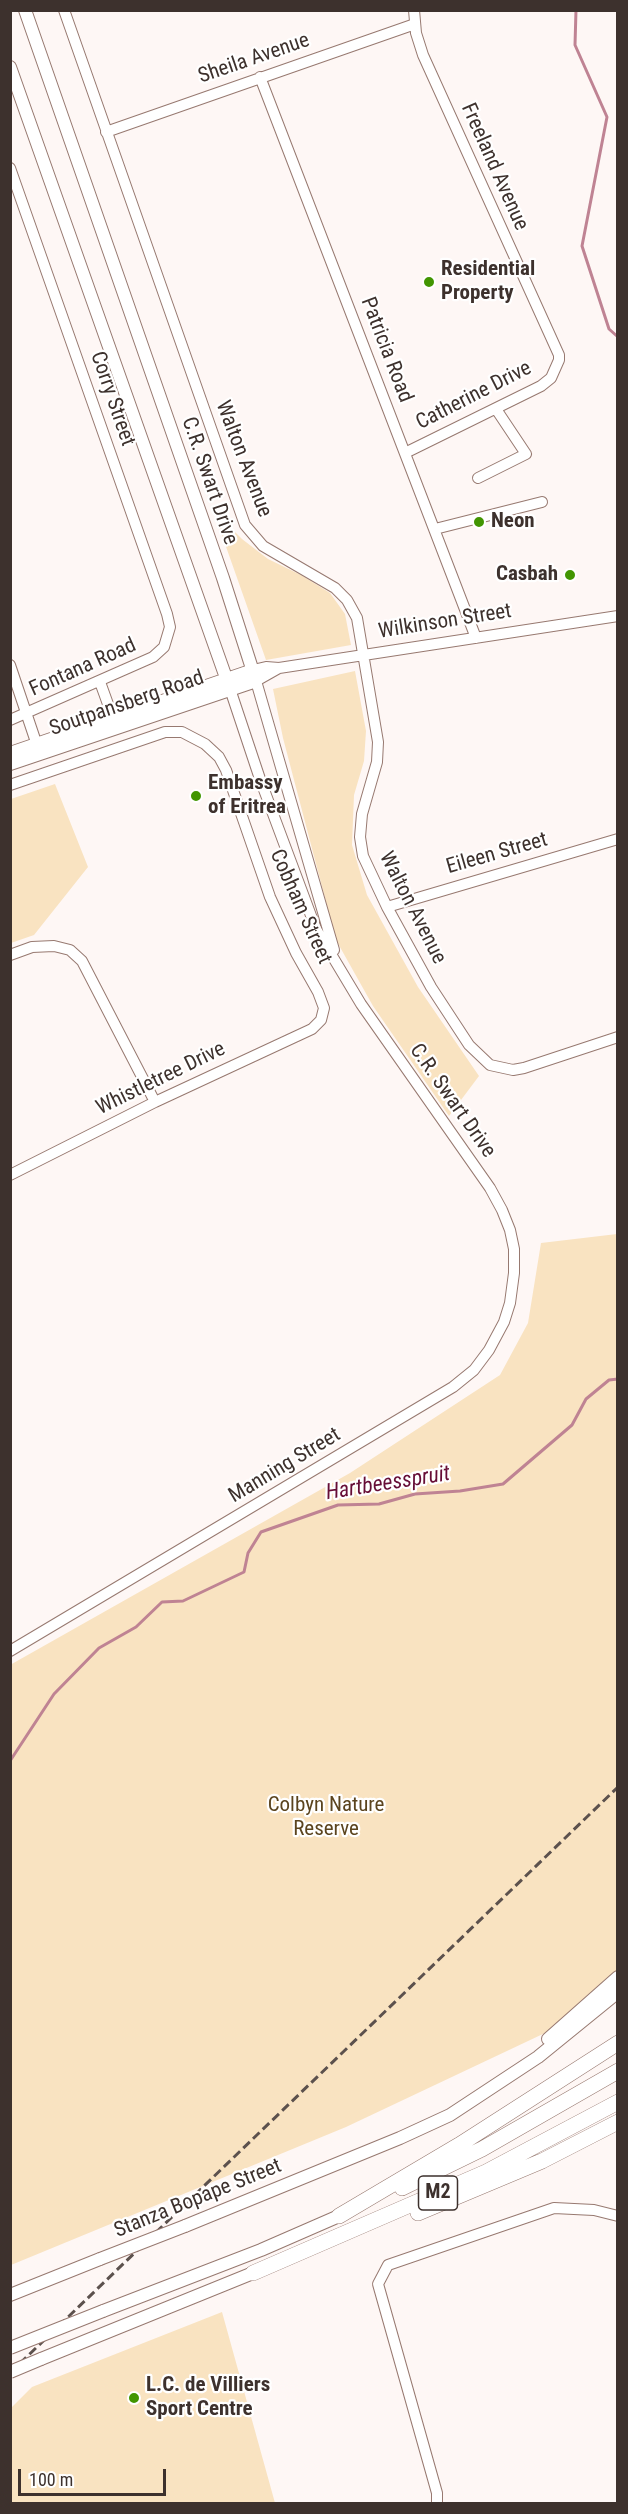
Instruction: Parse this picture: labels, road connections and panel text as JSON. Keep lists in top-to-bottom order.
{
  "streets": {
    "highway": ["M2"],
    "main road": ["C.R. Swart Drive", "Soutpansberg Road", "Stanza Bopape Street"],
    "street": [
      "Sheila Avenue",
      "Freeland Avenue",
      "Patricia Road",
      "Catherine Drive",
      "Corry Street",
      "Walton Avenue",
      "Wilkinson Street",
      "Fontana Road",
      "Eileen Street",
      "Cobham Street",
      "Whistletree Drive",
      "Manning Street"
    ]
  },
  "crossings": [
    ["Sheila Avenue", "Freeland Avenue"],
    ["Sheila Avenue", "Patricia Road"],
    ["Sheila Avenue", "Walton Avenue"],
    ["Freeland Avenue", "Catherine Drive"],
    ["Patricia Road", "Catherine Drive"],
    ["Patricia Road", "Wilkinson Street"],
    ["Corry Street", "Fontana Road"],
    ["Walton Avenue", "Wilkinson Street"],
    ["Walton Avenue", "Eileen Street"],
    ["C.R. Swart Drive", "Wilkinson Street"],
    ["C.R. Swart Drive", "Soutpansberg Road"],
    ["C.R. Swart Drive", "Manning Street"],
    ["Wilkinson Street", "Soutpansberg Road"],
    ["Cobham Street", "Whistletree Drive"]
  ],
  "water": ["Hartbeesspruit"],
  "parks": ["Colbyn Nature Reserve"],
  "places": [
    "Residential Property",
    "Neon",
    "Casbah",
    "Embassy of Eritrea",
    "L.C. de Villiers Sport Centre"
  ],
  "scale_bar": "100 m"
}
